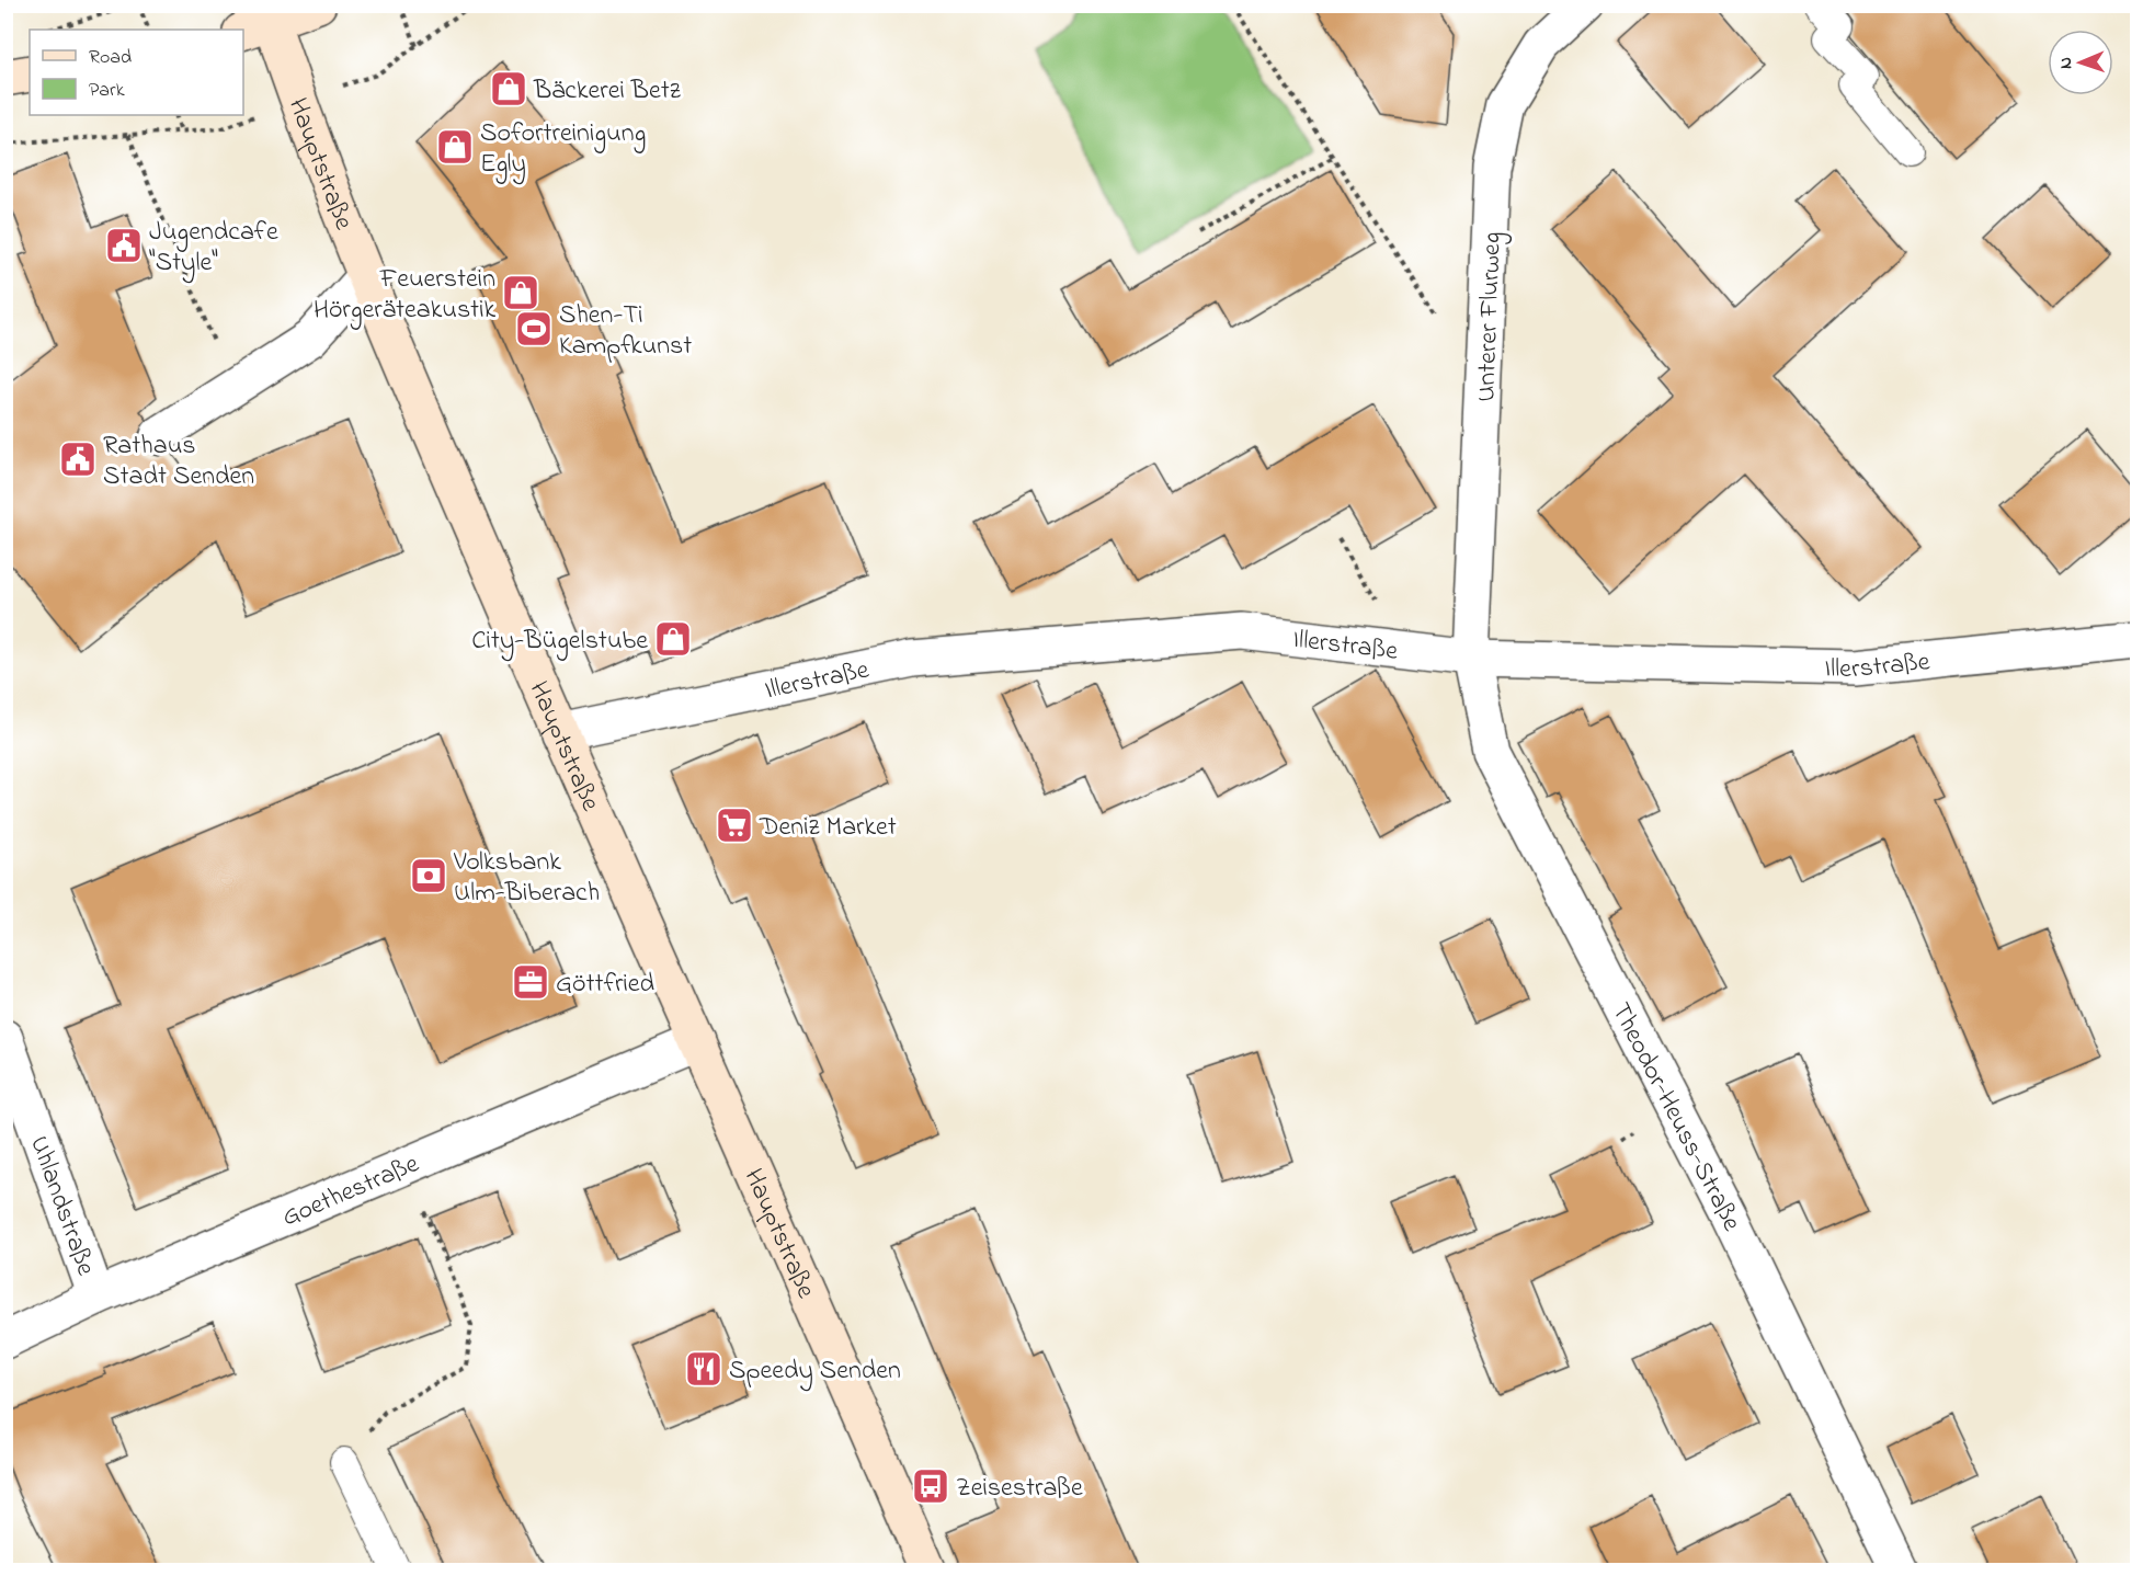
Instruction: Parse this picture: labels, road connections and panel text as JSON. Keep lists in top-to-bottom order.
{
  "streets": {
    "main road": ["Hauptstraße"],
    "street": [
      "Unterer Flurweg",
      "Illerstraße",
      "Theodor-Heuss-Straße",
      "Goethestraße",
      "Uhlandstraße"
    ]
  },
  "crossings": [
    ["Hauptstraße", "Illerstraße"],
    ["Hauptstraße", "Goethestraße"],
    ["Unterer Flurweg", "Illerstraße"],
    ["Unterer Flurweg", "Theodor-Heuss-Straße"],
    ["Illerstraße", "Theodor-Heuss-Straße"],
    ["Goethestraße", "Uhlandstraße"]
  ],
  "places": {
    "shop": [
      "Bäckerei Betz",
      "Sofortreinigung Egly",
      "Feuerstein Hörgeräteakustik",
      "City-Bügelstube"
    ],
    "public building": ["Jugendcafe \"Style\"", "Rathaus Stadt Senden"],
    "sports": ["Shen-Ti Kampfkunst"],
    "supermarket": ["Deniz Market"],
    "bank": ["Volksbank Ulm-Biberach"],
    "office": ["Göttfried"],
    "restaurant": ["Speedy Senden"],
    "bus stop": ["Zeisestraße"]
  },
  "legend": ["Road", "Park"],
  "north": "left"
}
